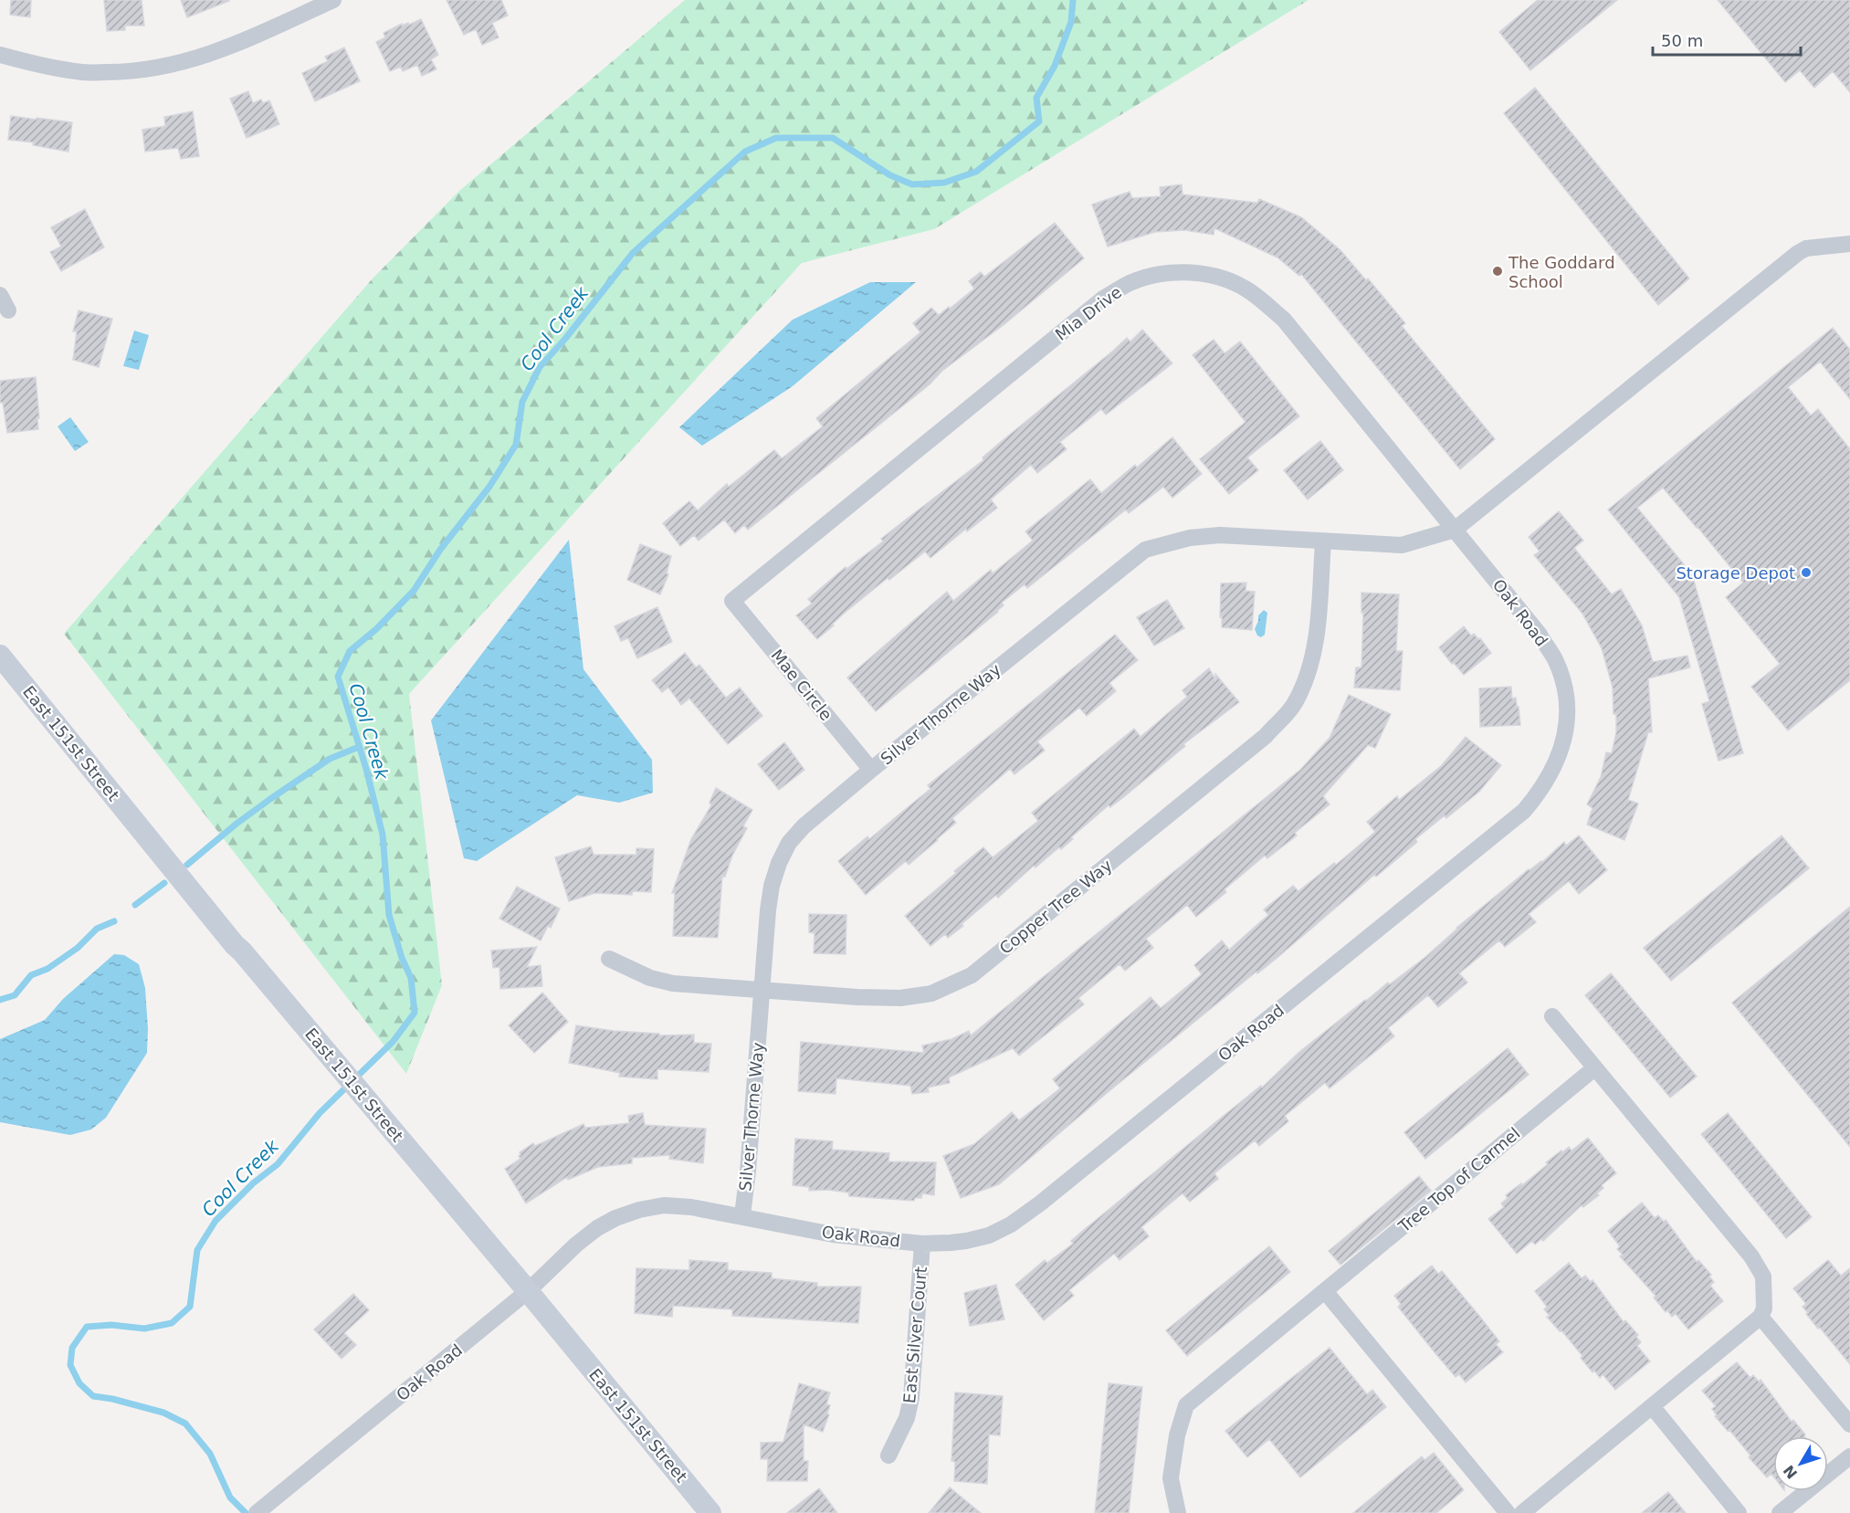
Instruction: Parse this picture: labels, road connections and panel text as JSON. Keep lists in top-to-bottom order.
{
  "streets": {
    "street": [
      "Mia Drive",
      "Oak Road",
      "Mae Circle",
      "Silver Thorne Way",
      "East 151st Street",
      "Copper Tree Way",
      "Tree Top of Carmel",
      "East Silver Court"
    ]
  },
  "crossings": [
    ["Mia Drive", "Oak Road"],
    ["Mia Drive", "Mae Circle"],
    ["Mia Drive", "Silver Thorne Way"],
    ["Oak Road", "Silver Thorne Way"],
    ["Oak Road", "East 151st Street"],
    ["Oak Road", "East Silver Court"],
    ["Mae Circle", "Silver Thorne Way"],
    ["Silver Thorne Way", "Copper Tree Way"]
  ],
  "water": ["Cool Creek"],
  "places": ["The Goddard School", "Storage Depot"],
  "scale_bar": "50 m",
  "north": "bottom left"
}
